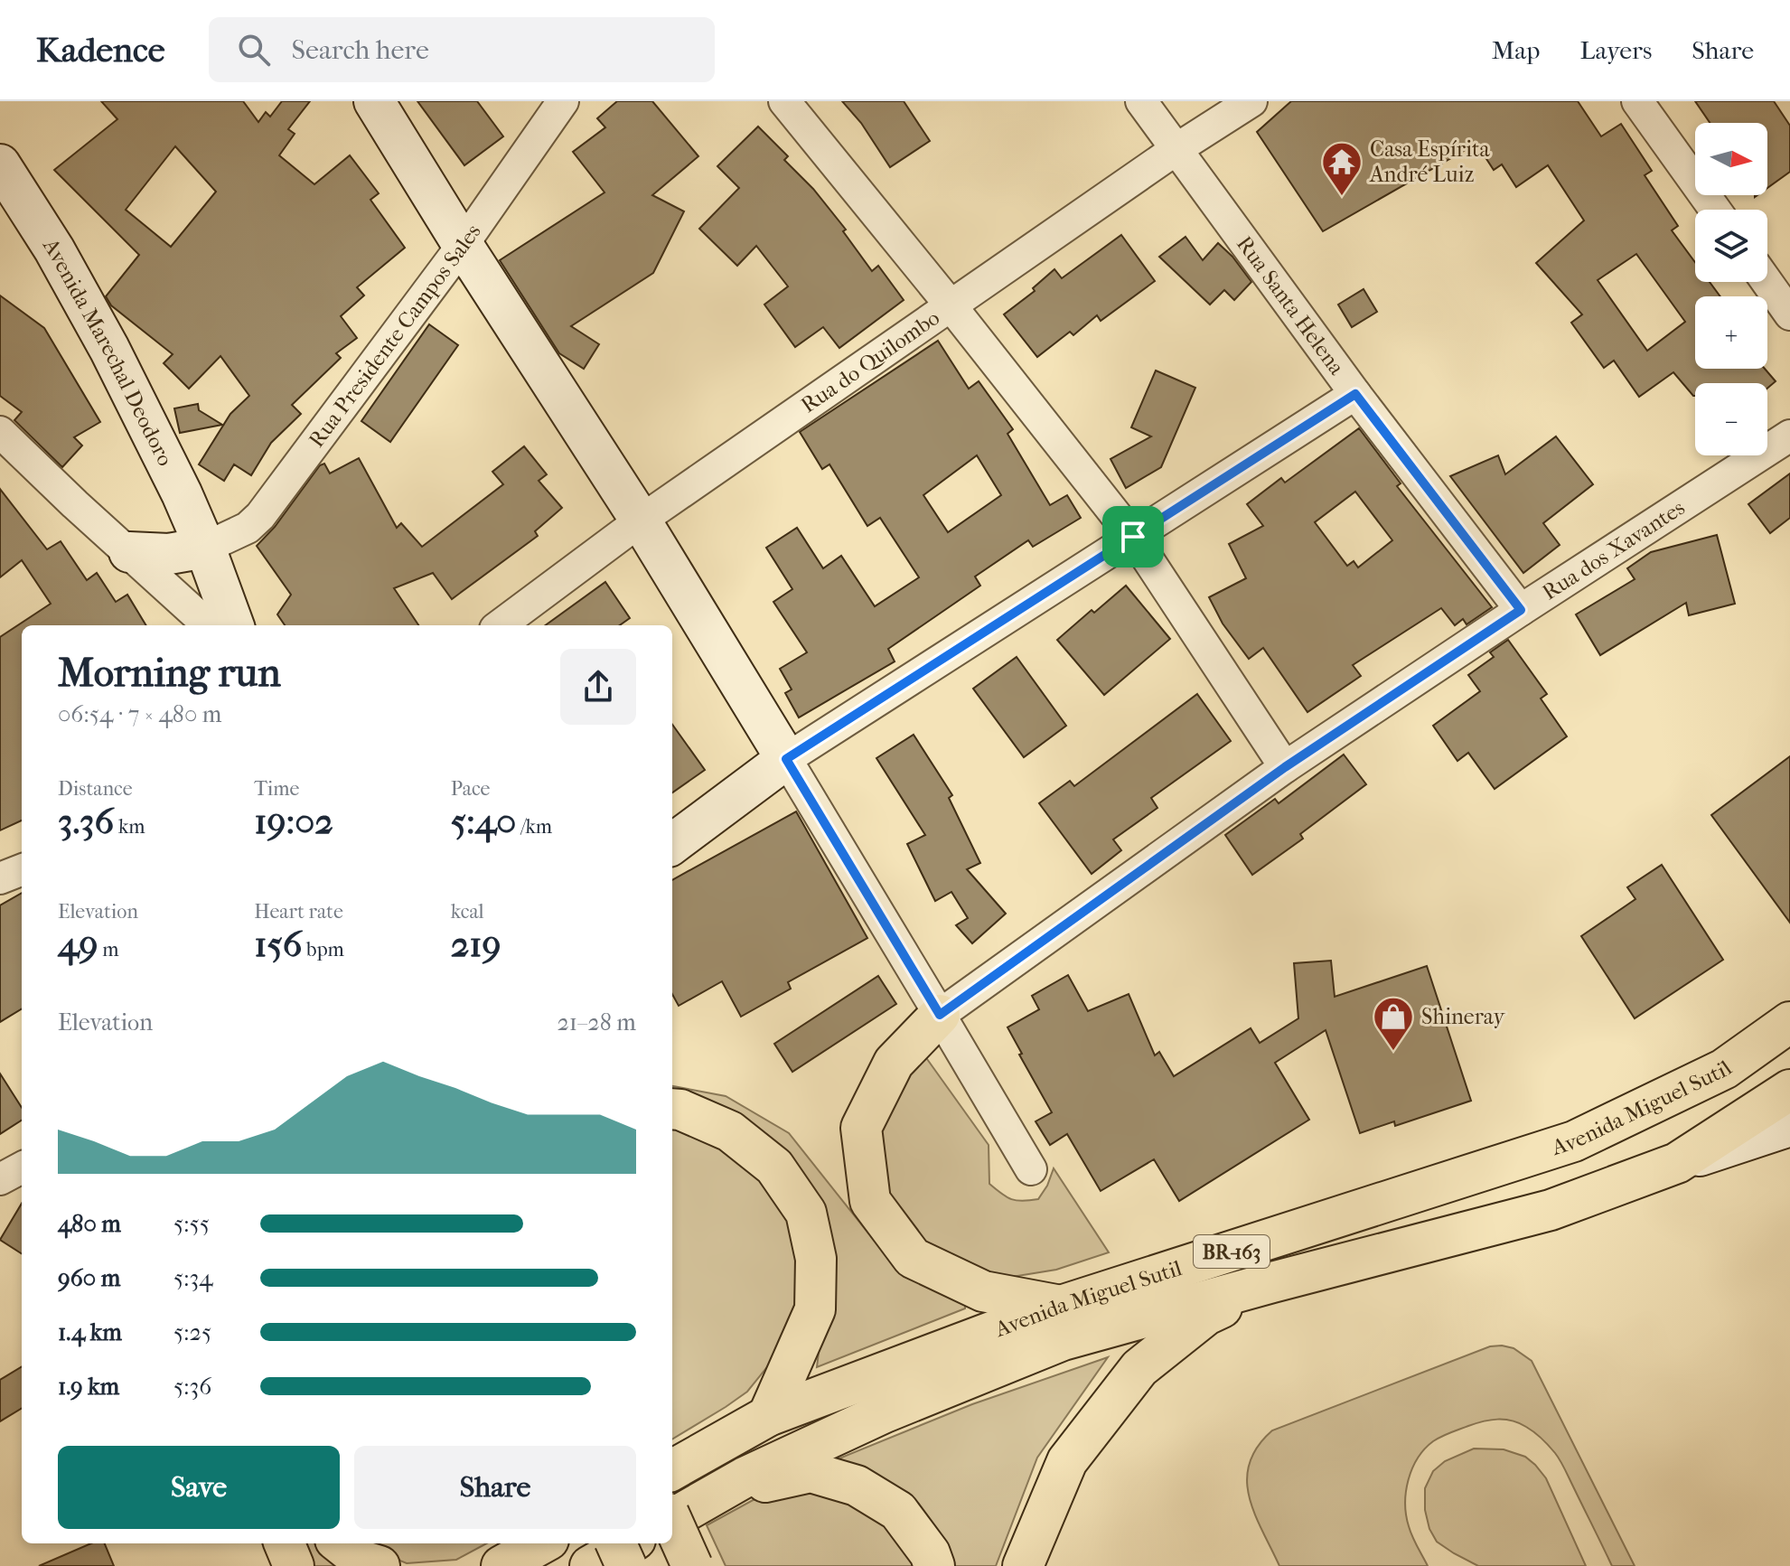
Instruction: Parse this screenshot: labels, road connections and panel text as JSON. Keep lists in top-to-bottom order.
{
  "streets": {
    "main road": ["Avenida Marechal Deodoro", "Avenida Miguel Sutil", "BR-163"],
    "street": [
      "Rua Santa Helena",
      "Rua Presidente Campos Sales",
      "Rua do Quilombo",
      "Rua dos Xavantes"
    ]
  },
  "crossings": [
    ["Rua Santa Helena", "Rua do Quilombo"],
    ["Rua Santa Helena", "Rua dos Xavantes"],
    ["Rua Presidente Campos Sales", "Avenida Marechal Deodoro"]
  ],
  "places": {
    "temple": ["Casa Espírita André Luiz"],
    "shop": ["Shineray"]
  },
  "north": "right",
  "page": {
    "header": "Kadence",
    "search": "Search here",
    "nav": ["Map", "Layers", "Share"],
    "map_buttons": ["+", "−"],
    "heading": ["Morning run", "06:54 · 7 × 480 m"],
    "stats": [
      ["Distance", "3.36 km"],
      ["Time", "19:02"],
      ["Pace", "5:40 /km"],
      ["Elevation", "49 m"],
      ["Heart rate", "156 bpm"],
      ["kcal", "219"]
    ],
    "chart": ["Elevation", "21–28 m"],
    "list": [
      {
        "name": "480 m",
        "note": "5:55"
      },
      {
        "name": "960 m",
        "note": "5:34"
      },
      {
        "name": "1.4 km",
        "note": "5:25"
      },
      {
        "name": "1.9 km",
        "note": "5:36"
      }
    ],
    "buttons": ["Save", "Share"]
  }
}
